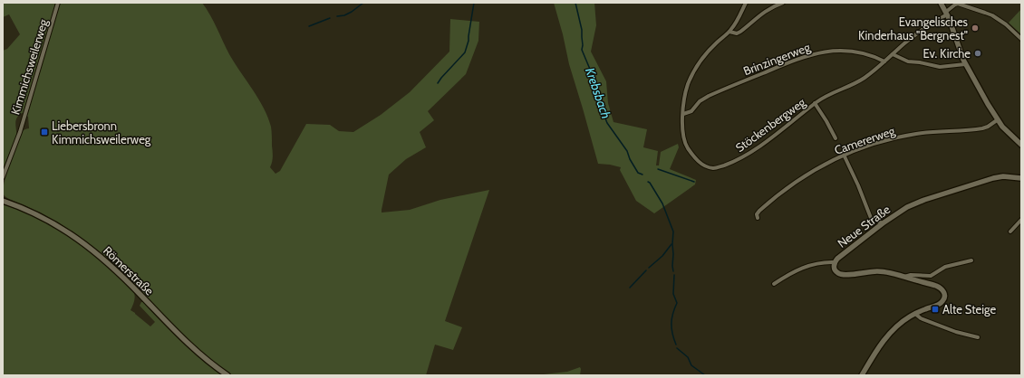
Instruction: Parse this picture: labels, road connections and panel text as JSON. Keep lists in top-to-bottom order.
{
  "streets": {
    "street": [
      "Brinzingerweg",
      "Kimmichsweilerweg",
      "Stöckenbergweg",
      "Camererweg",
      "Neue Straße",
      "Römerstraße"
    ]
  },
  "crossings": [
    ["Brinzingerweg", "Stöckenbergweg"]
  ],
  "water": ["Krebsbach"],
  "places": {
    "other": ["Evangelisches Kinderhaus \"Bergnest\"", "Ev. Kirche"],
    "transit": ["Liebersbronn Kimmichsweilerweg", "Alte Steige"]
  }
}
